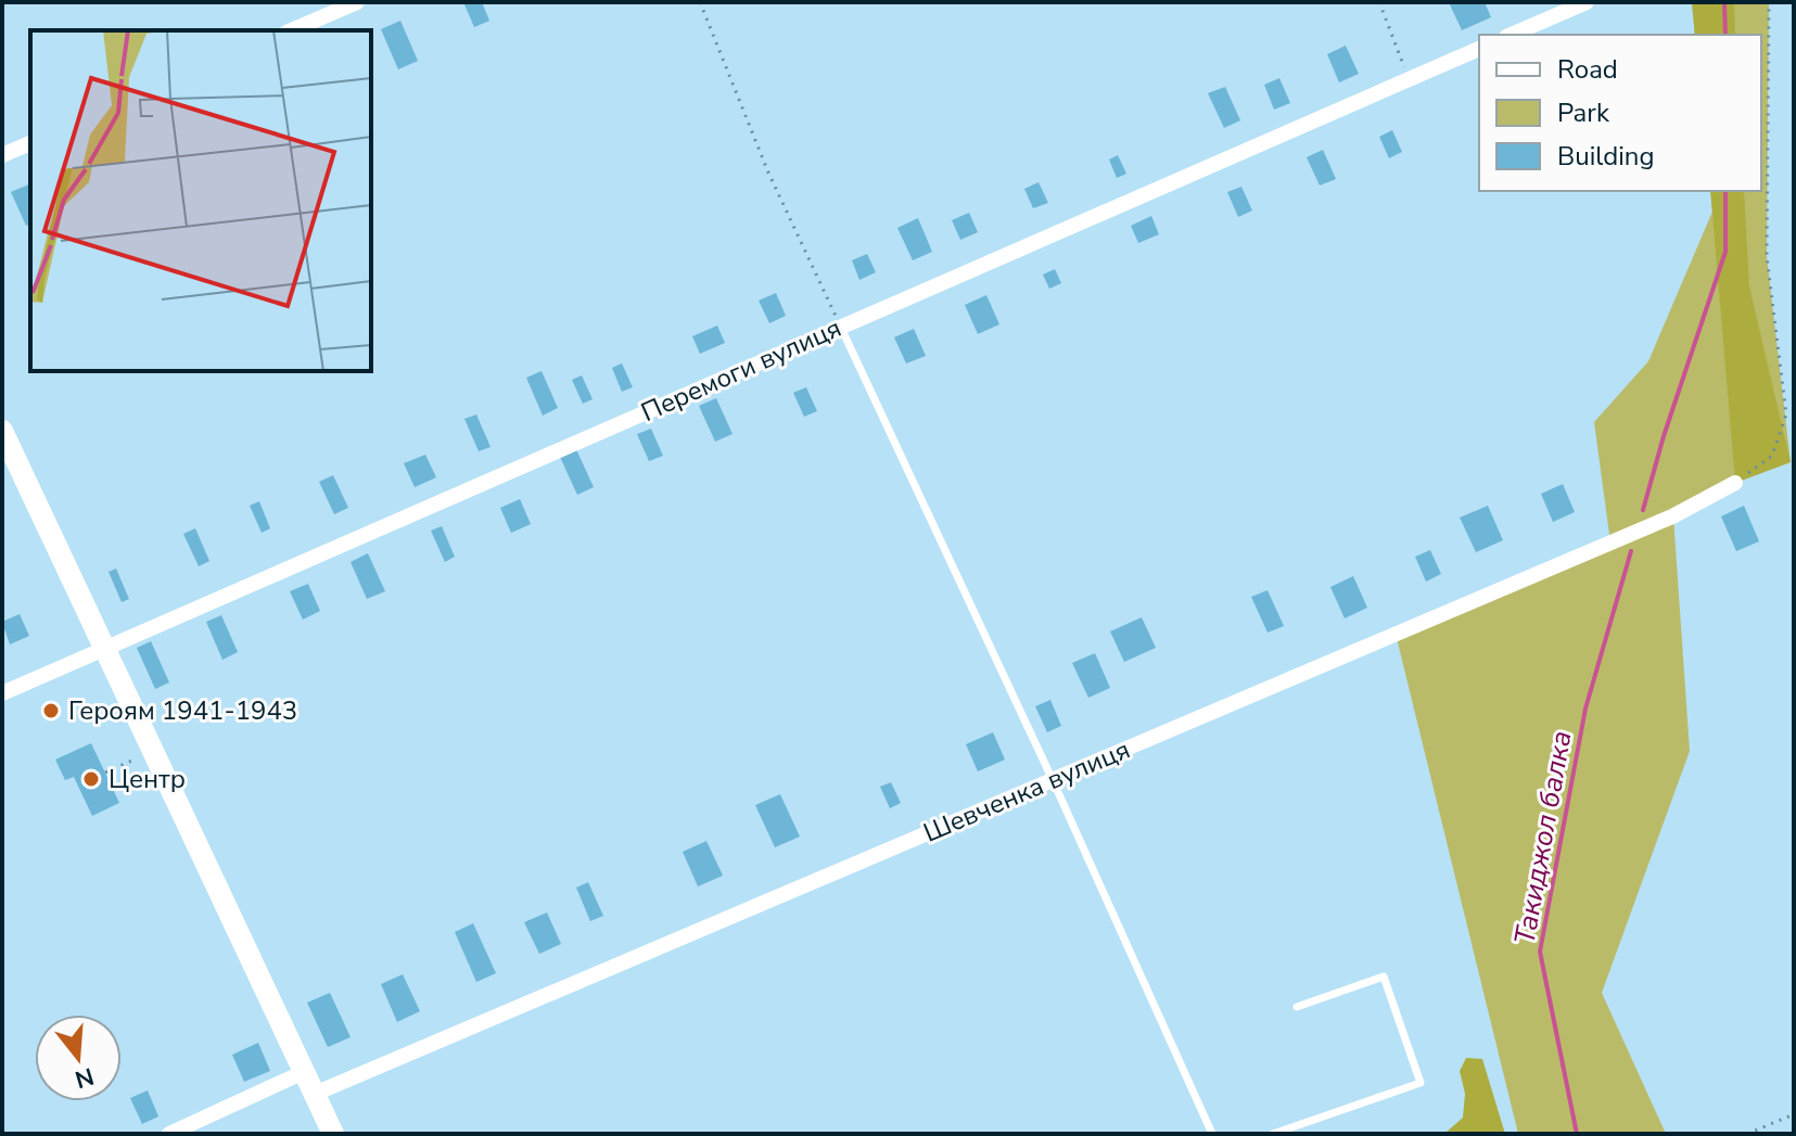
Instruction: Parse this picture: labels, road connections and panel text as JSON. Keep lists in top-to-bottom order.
{
  "streets": {
    "street": ["Перемоги вулиця", "Шевченка вулиця"]
  },
  "water": ["Такиджол балка"],
  "places": ["Героям 1941-1943", "Центр"],
  "legend": ["Road", "Park", "Building"],
  "north": "bottom"
}
